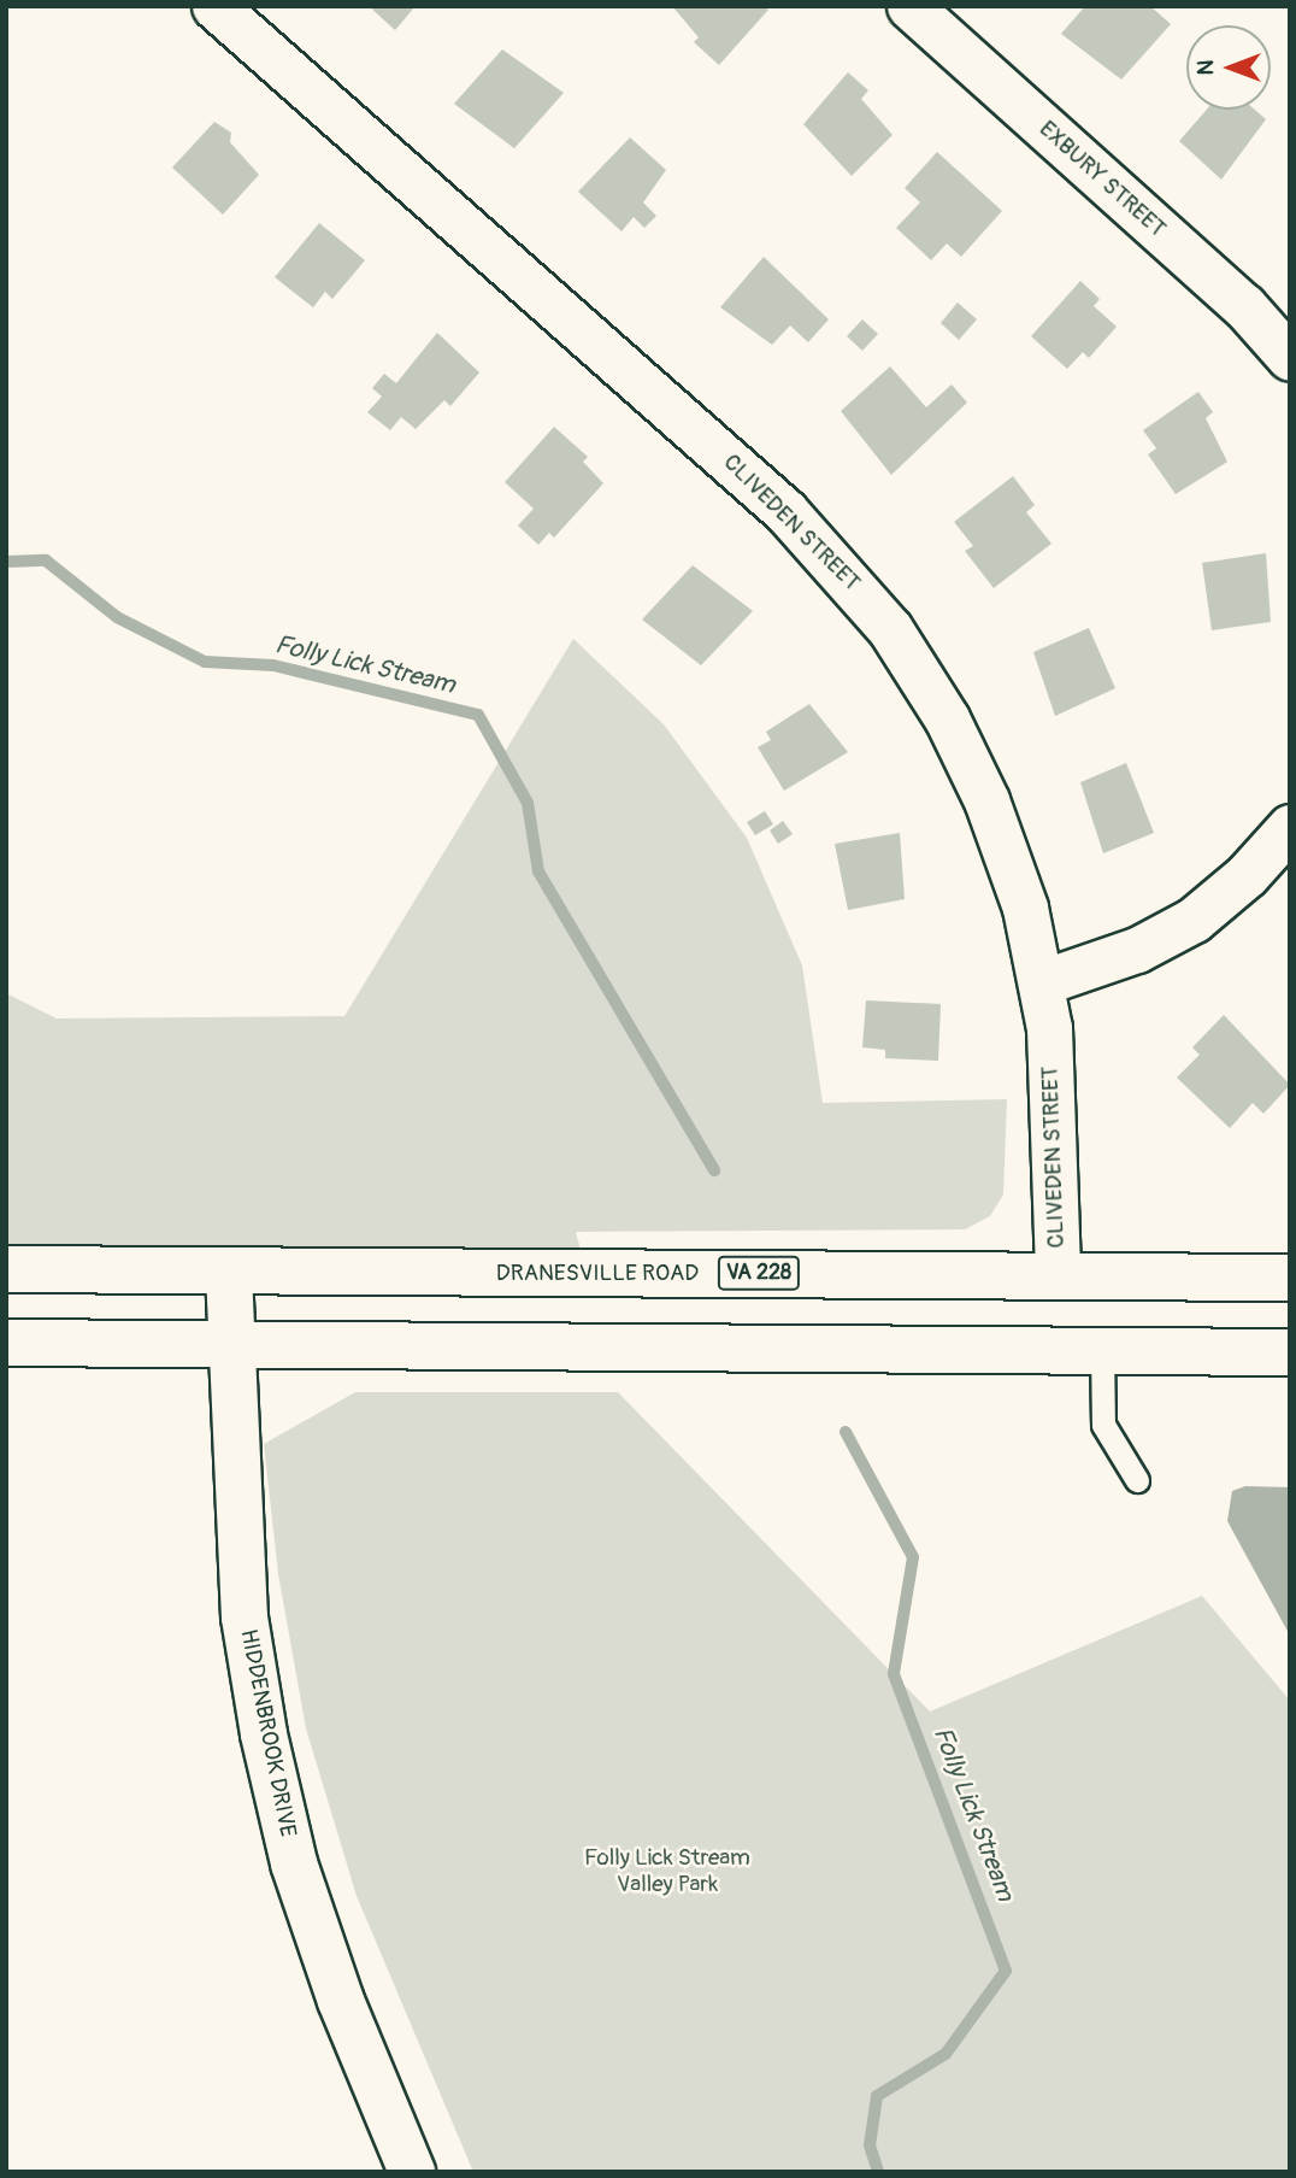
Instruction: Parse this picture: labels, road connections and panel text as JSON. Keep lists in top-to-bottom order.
{
  "streets": {
    "main road": ["VA 228", "DRANESVILLE ROAD", "HIDDENBROOK DRIVE"],
    "street": ["EXBURY STREET", "CLIVEDEN STREET"]
  },
  "crossings": [
    ["CLIVEDEN STREET", "DRANESVILLE ROAD"],
    ["DRANESVILLE ROAD", "HIDDENBROOK DRIVE"]
  ],
  "water": ["Folly Lick Stream"],
  "parks": ["Folly Lick Stream Valley Park"],
  "north": "left"
}
